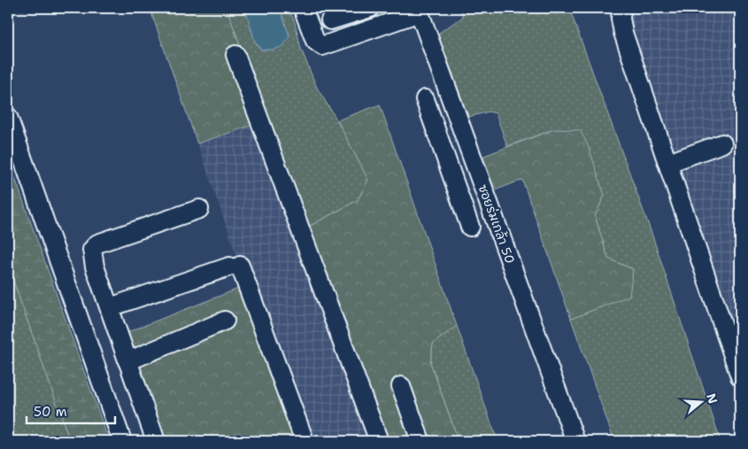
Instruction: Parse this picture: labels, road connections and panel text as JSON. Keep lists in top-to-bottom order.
{
  "streets": {
    "street": ["ซอยร่มเกล้า 50"]
  },
  "scale_bar": "50 m",
  "north": "right"
}
